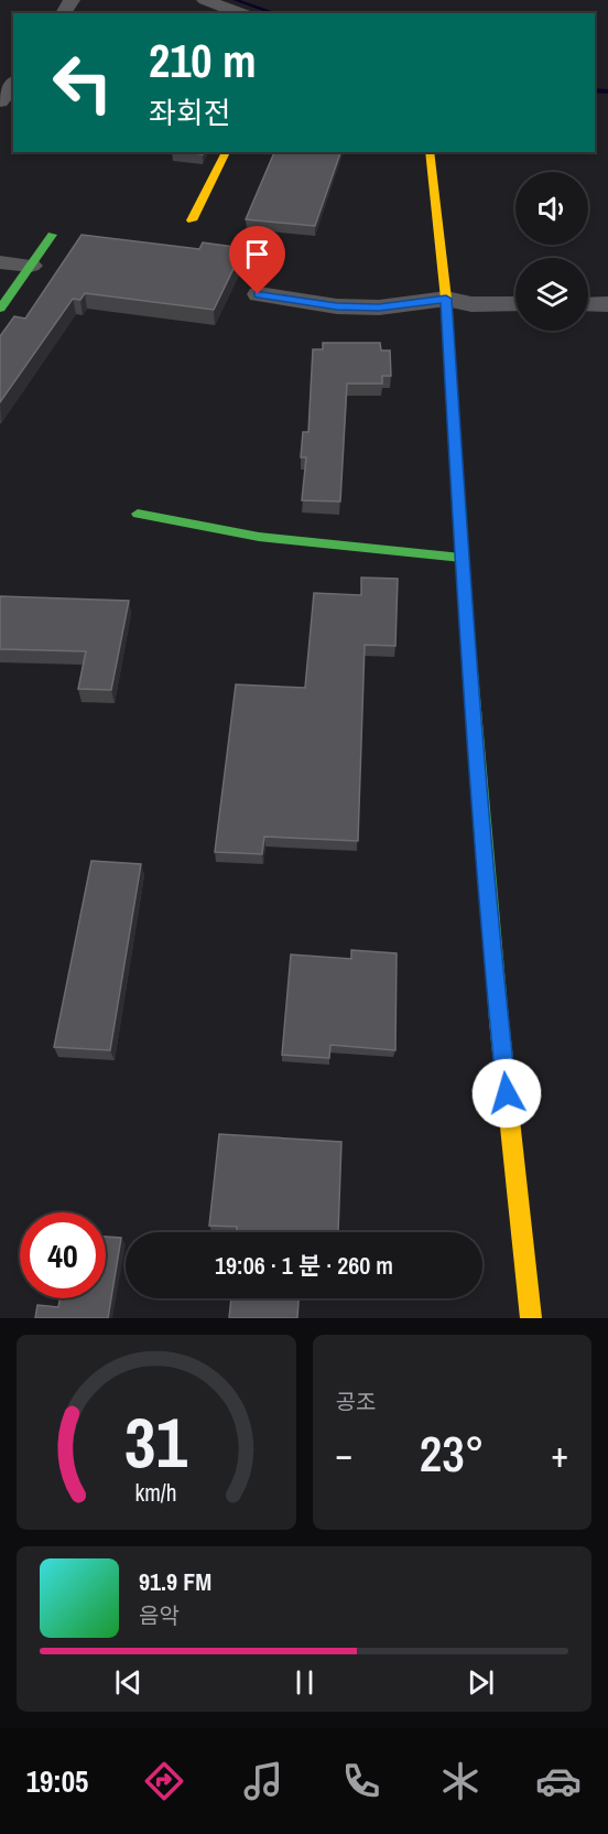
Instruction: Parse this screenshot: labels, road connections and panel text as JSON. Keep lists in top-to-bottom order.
{
  "page": {
    "turn": ["210 m", "좌회전"],
    "limit": "40",
    "trip": "19:06 · 1 분 · 260 m",
    "tile": "공조",
    "heat": ["−", "23°", "+"],
    "song": ["91.9 FM", "음악"],
    "tabs": "19:05",
    "gauge": ["31", "km/h"]
  }
}
